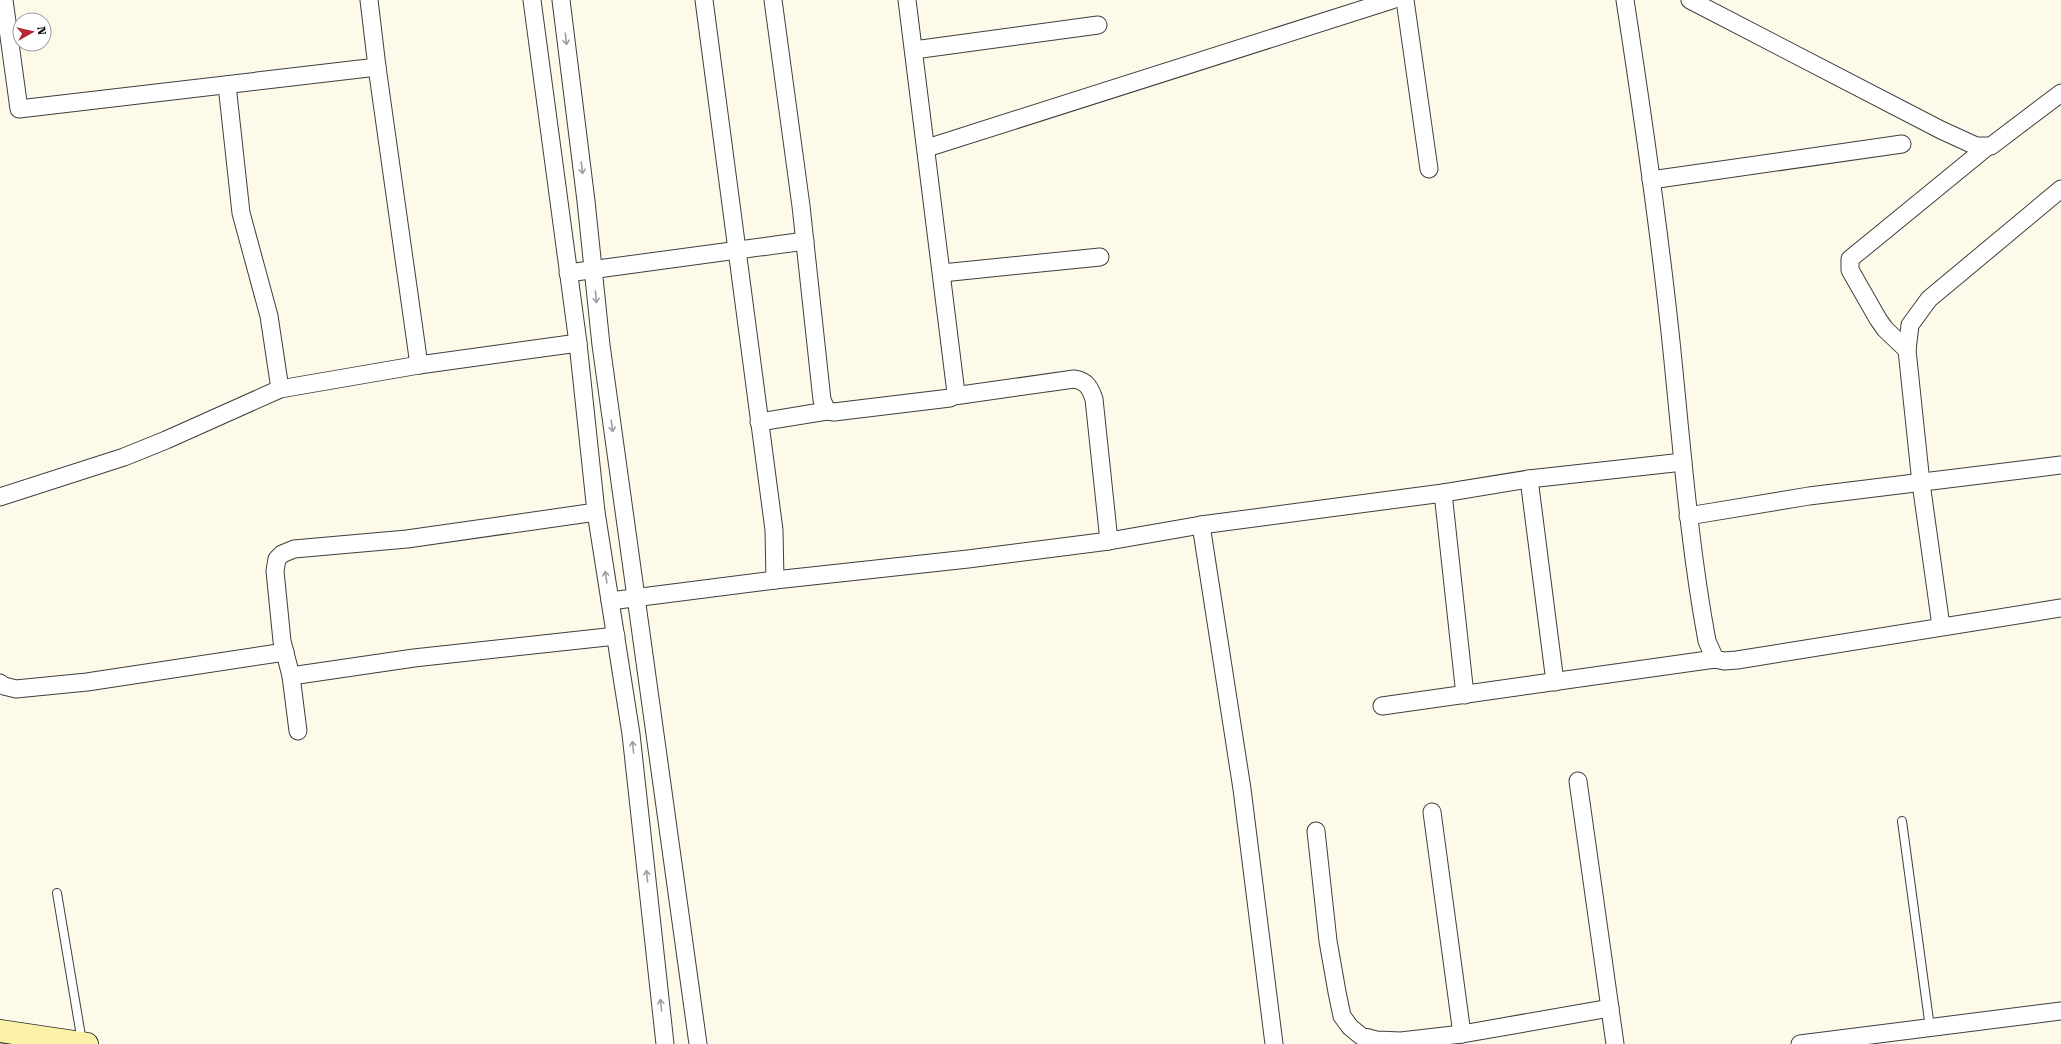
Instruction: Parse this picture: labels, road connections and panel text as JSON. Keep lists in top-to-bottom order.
{
  "north": "right"
}
